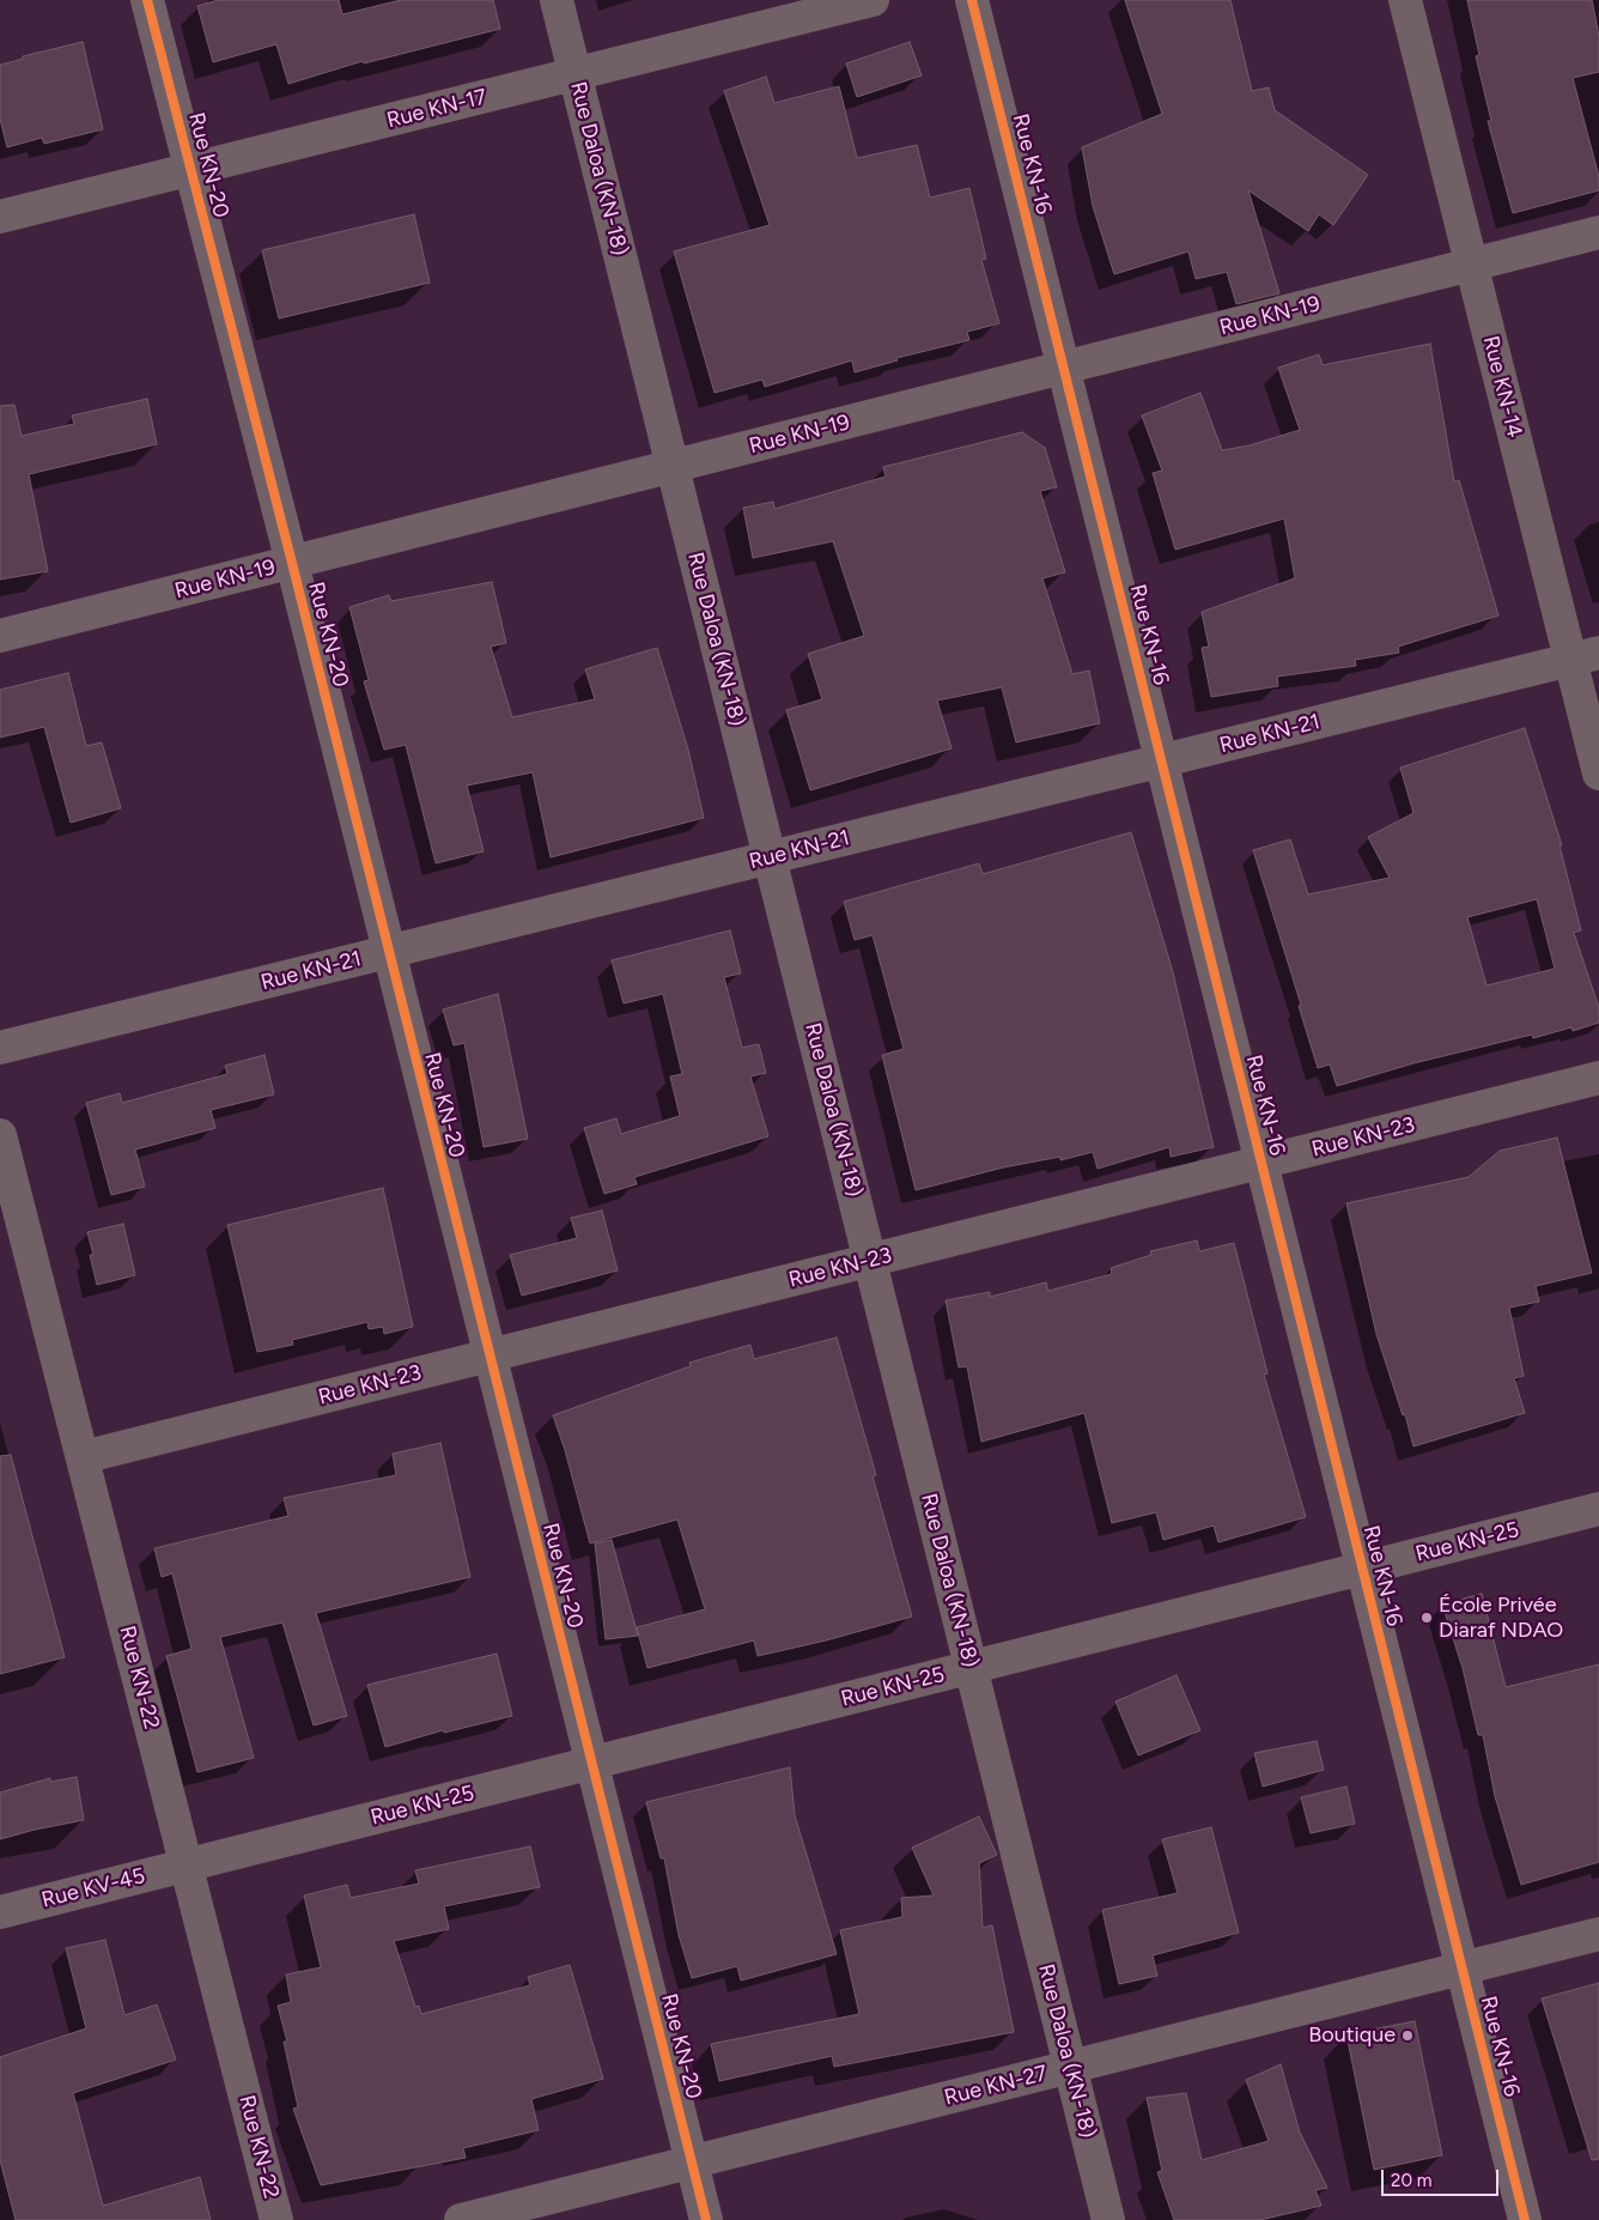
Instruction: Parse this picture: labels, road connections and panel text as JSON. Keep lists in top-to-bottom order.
{
  "streets": {
    "street": [
      "Rue KN-17",
      "Rue KN-16",
      "Rue KN-20",
      "Rue Daloa (KN-18)",
      "Rue KN-19",
      "Rue KN-14",
      "Rue KN-21",
      "Rue KN-23",
      "Rue KN-25",
      "Rue KN-22",
      "Rue KV-45",
      "Rue KN-27"
    ]
  },
  "crossings": [
    ["Rue KN-17", "Rue KN-20"],
    ["Rue KN-17", "Rue Daloa (KN-18)"],
    ["Rue KN-16", "Rue KN-19"],
    ["Rue KN-16", "Rue KN-21"],
    ["Rue KN-16", "Rue KN-23"],
    ["Rue KN-16", "Rue KN-25"],
    ["Rue KN-16", "Rue KN-27"],
    ["Rue KN-20", "Rue KN-19"],
    ["Rue KN-20", "Rue KN-21"],
    ["Rue KN-20", "Rue KN-23"],
    ["Rue KN-20", "Rue KN-25"],
    ["Rue KN-20", "Rue KN-27"],
    ["Rue Daloa (KN-18)", "Rue KN-19"],
    ["Rue Daloa (KN-18)", "Rue KN-21"],
    ["Rue Daloa (KN-18)", "Rue KN-23"],
    ["Rue Daloa (KN-18)", "Rue KN-25"],
    ["Rue Daloa (KN-18)", "Rue KN-27"],
    ["Rue KN-19", "Rue KN-14"],
    ["Rue KN-14", "Rue KN-21"],
    ["Rue KN-23", "Rue KN-22"],
    ["Rue KN-25", "Rue KN-22"],
    ["Rue KN-25", "Rue KV-45"],
    ["Rue KN-22", "Rue KV-45"]
  ],
  "places": ["École Privée Diaraf NDAO", "Boutique"],
  "scale_bar": "20 m"
}
